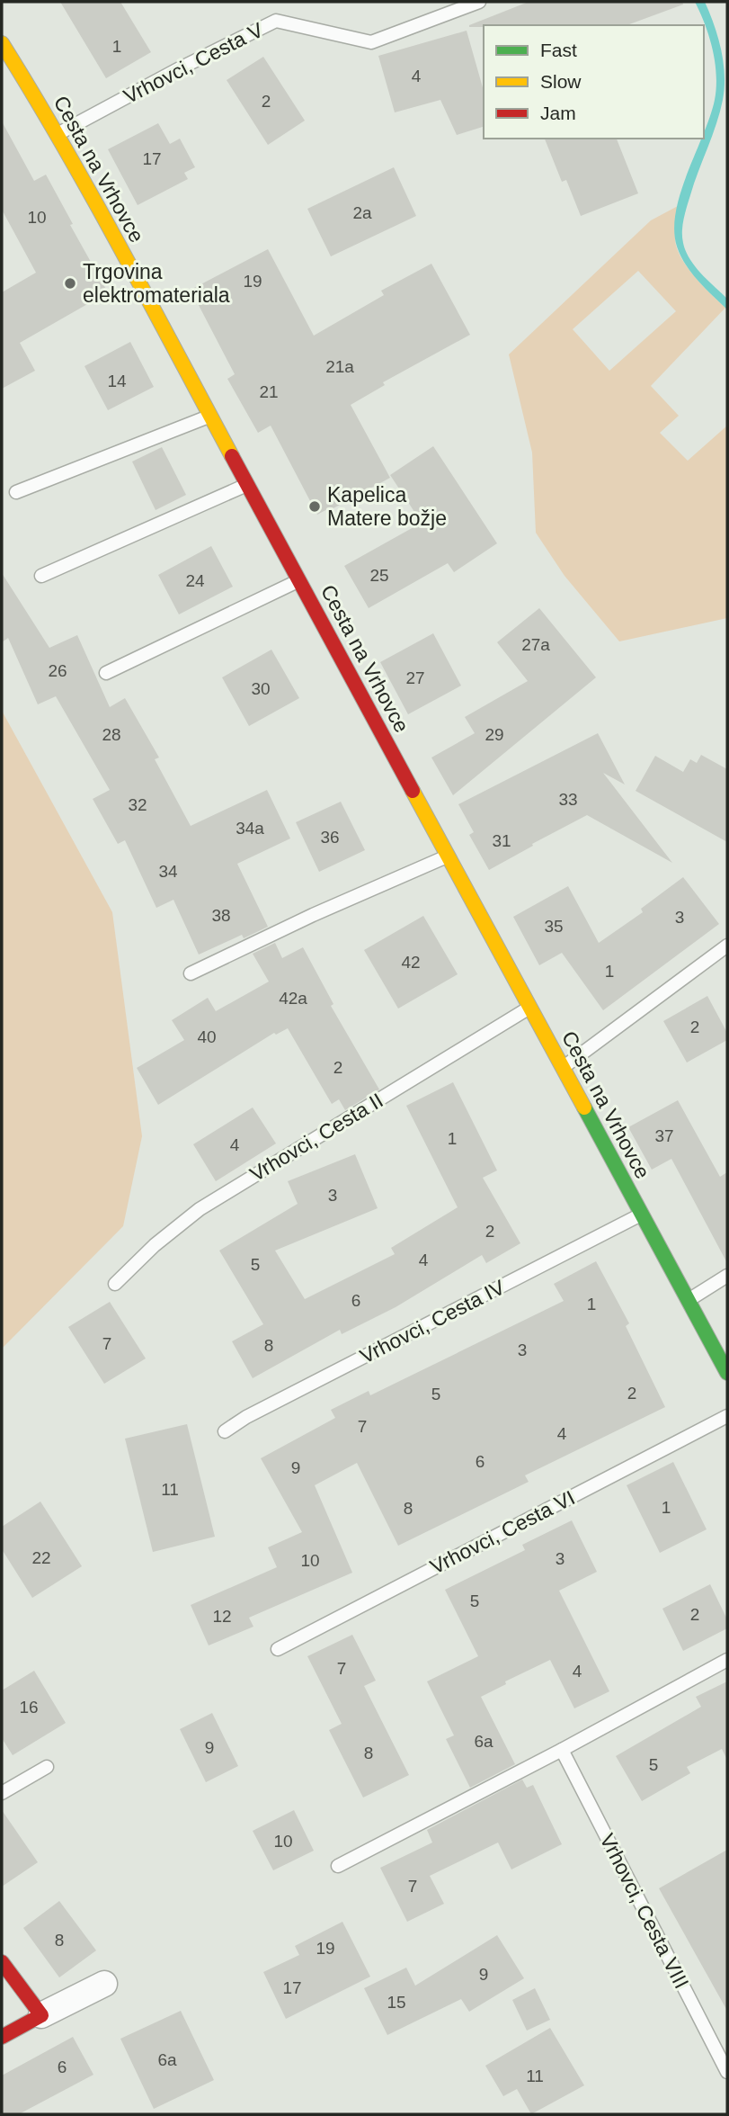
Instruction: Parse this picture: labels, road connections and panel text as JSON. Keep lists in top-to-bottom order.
{
  "streets": {
    "street": ["Cesta na Vrhovce"],
    "lane": [
      "Vrhovci, Cesta V",
      "Vrhovci, Cesta II",
      "Vrhovci, Cesta IV",
      "Vrhovci, Cesta VI",
      "Vrhovci, Cesta VIII"
    ]
  },
  "crossings": [
    ["Vrhovci, Cesta V", "Cesta na Vrhovce"],
    ["Cesta na Vrhovce", "Vrhovci, Cesta II"],
    ["Cesta na Vrhovce", "Vrhovci, Cesta IV"]
  ],
  "places": ["Trgovina elektromateriala", "Kapelica Matere božje"],
  "house_numbers": [
    "1",
    "4",
    "2",
    "17",
    "2a",
    "10",
    "19",
    "21a",
    "14",
    "21",
    "25",
    "24",
    "27a",
    "26",
    "27",
    "30",
    "28",
    "29",
    "33",
    "32",
    "34a",
    "36",
    "31",
    "34",
    "38",
    "3",
    "35",
    "42",
    "1",
    "42a",
    "2",
    "40",
    "2",
    "37",
    "1",
    "4",
    "3",
    "2",
    "4",
    "5",
    "6",
    "1",
    "7",
    "8",
    "3",
    "2",
    "5",
    "7",
    "4",
    "6",
    "9",
    "11",
    "1",
    "8",
    "22",
    "3",
    "10",
    "5",
    "2",
    "12",
    "7",
    "4",
    "16",
    "6a",
    "9",
    "8",
    "5",
    "10",
    "7",
    "8",
    "19",
    "9",
    "17",
    "15",
    "6a",
    "6",
    "11"
  ],
  "legend": ["Fast", "Slow", "Jam"]
}
